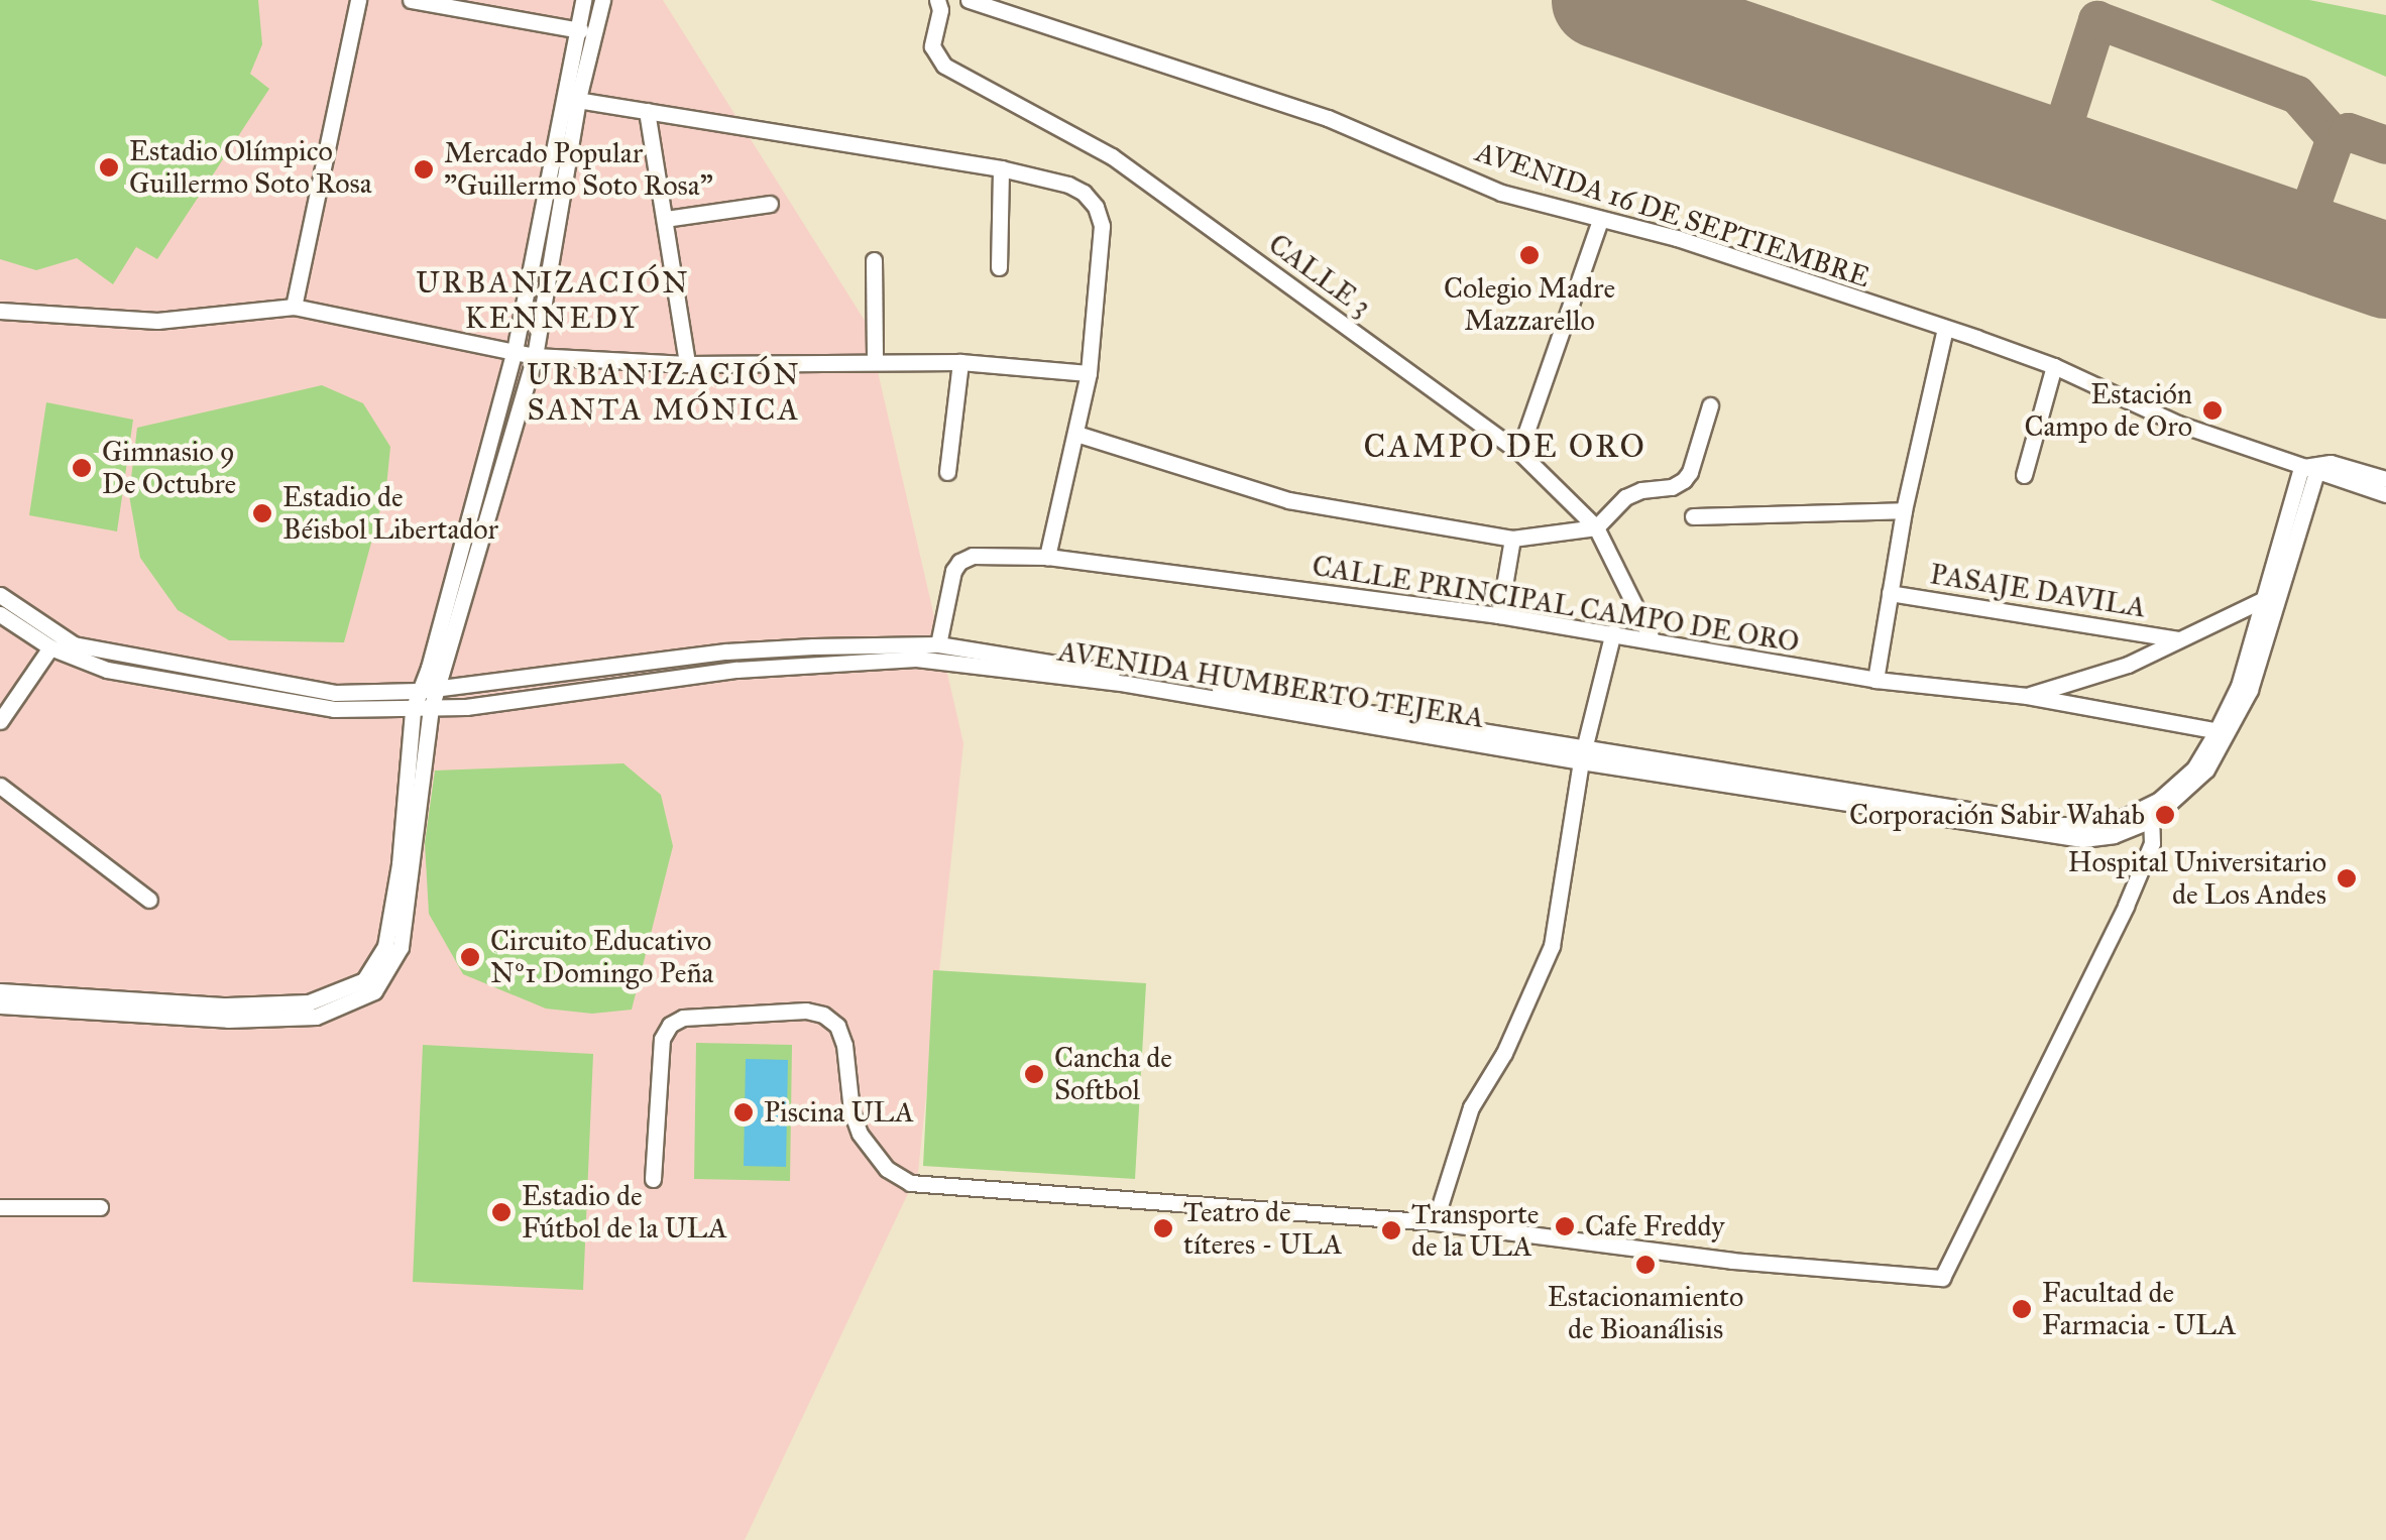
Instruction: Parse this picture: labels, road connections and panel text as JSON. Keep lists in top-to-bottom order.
{
  "streets": {
    "street": [
      "AVENIDA 16 DE SEPTIEMBRE",
      "CALLE 3",
      "PASAJE DAVILA",
      "CALLE PRINCIPAL CAMPO DE ORO",
      "AVENIDA HUMBERTO TEJERA"
    ]
  },
  "crossings": [
    ["AVENIDA 16 DE SEPTIEMBRE", "AVENIDA HUMBERTO TEJERA"],
    ["CALLE 3", "CALLE PRINCIPAL CAMPO DE ORO"],
    ["CALLE PRINCIPAL CAMPO DE ORO", "AVENIDA HUMBERTO TEJERA"]
  ],
  "districts": ["URBANIZACIÓN KENNEDY", "URBANIZACIÓN SANTA MÓNICA", "CAMPO DE ORO"],
  "places": [
    "Estadio Olímpico Guillermo Soto Rosa",
    "Mercado Popular \"Guillermo Soto Rosa\"",
    "Colegio Madre Mazzarello",
    "Estación Campo de Oro",
    "Gimnasio 9 De Octubre",
    "Estadio de Béisbol Libertador",
    "Corporación Sabir Wahab",
    "Hospital Universitario de Los Andes",
    "Circuito Educativo Nº1 Domingo Peña",
    "Cancha de Softbol",
    "Piscina ULA",
    "Estadio de Fútbol de la ULA",
    "Cafe Freddy",
    "Teatro de títeres - ULA",
    "Transporte de la ULA",
    "Estacionamiento de Bioanálisis",
    "Facultad de Farmacia - ULA"
  ]
}
